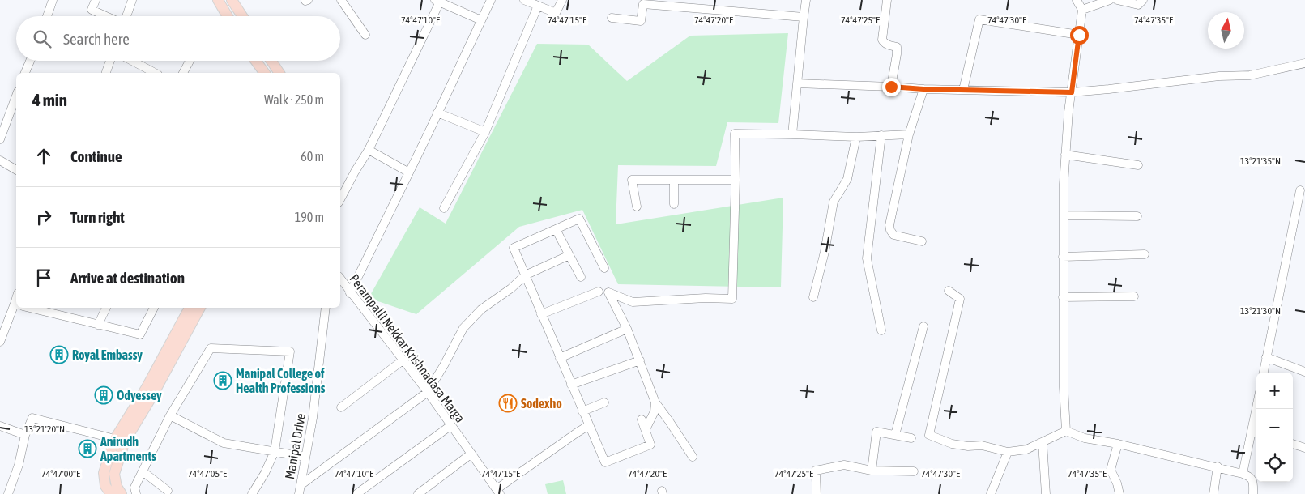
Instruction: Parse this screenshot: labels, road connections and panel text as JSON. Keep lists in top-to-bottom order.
{
  "streets": {
    "street": ["Perampalli Nekkar Krishnadasa Marga", "Manipal Drive"]
  },
  "places": {
    "building": [
      "Royal Embassy",
      "Manipal College of Health Professions",
      "Odyessey",
      "Anirudh Apartments"
    ],
    "restaurant": ["Sodexho"]
  },
  "north": "top",
  "page": {
    "search": "Search here",
    "heading": ["4 min", "Walk · 250 m"],
    "list": [
      ["Continue", "60 m"],
      ["Turn right", "190 m"],
      "Arrive at destination"
    ],
    "map_buttons": ["+", "−"]
  },
  "coordinates": [
    "74°47'10\"E",
    "74°47'15\"E",
    "74°47'20\"E",
    "74°47'25\"E",
    "74°47'30\"E",
    "74°47'35\"E",
    "13°21'35\"N",
    "13°21'30\"N",
    "13°21'20\"N",
    "74°47'00\"E",
    "74°47'05\"E"
  ]
}
